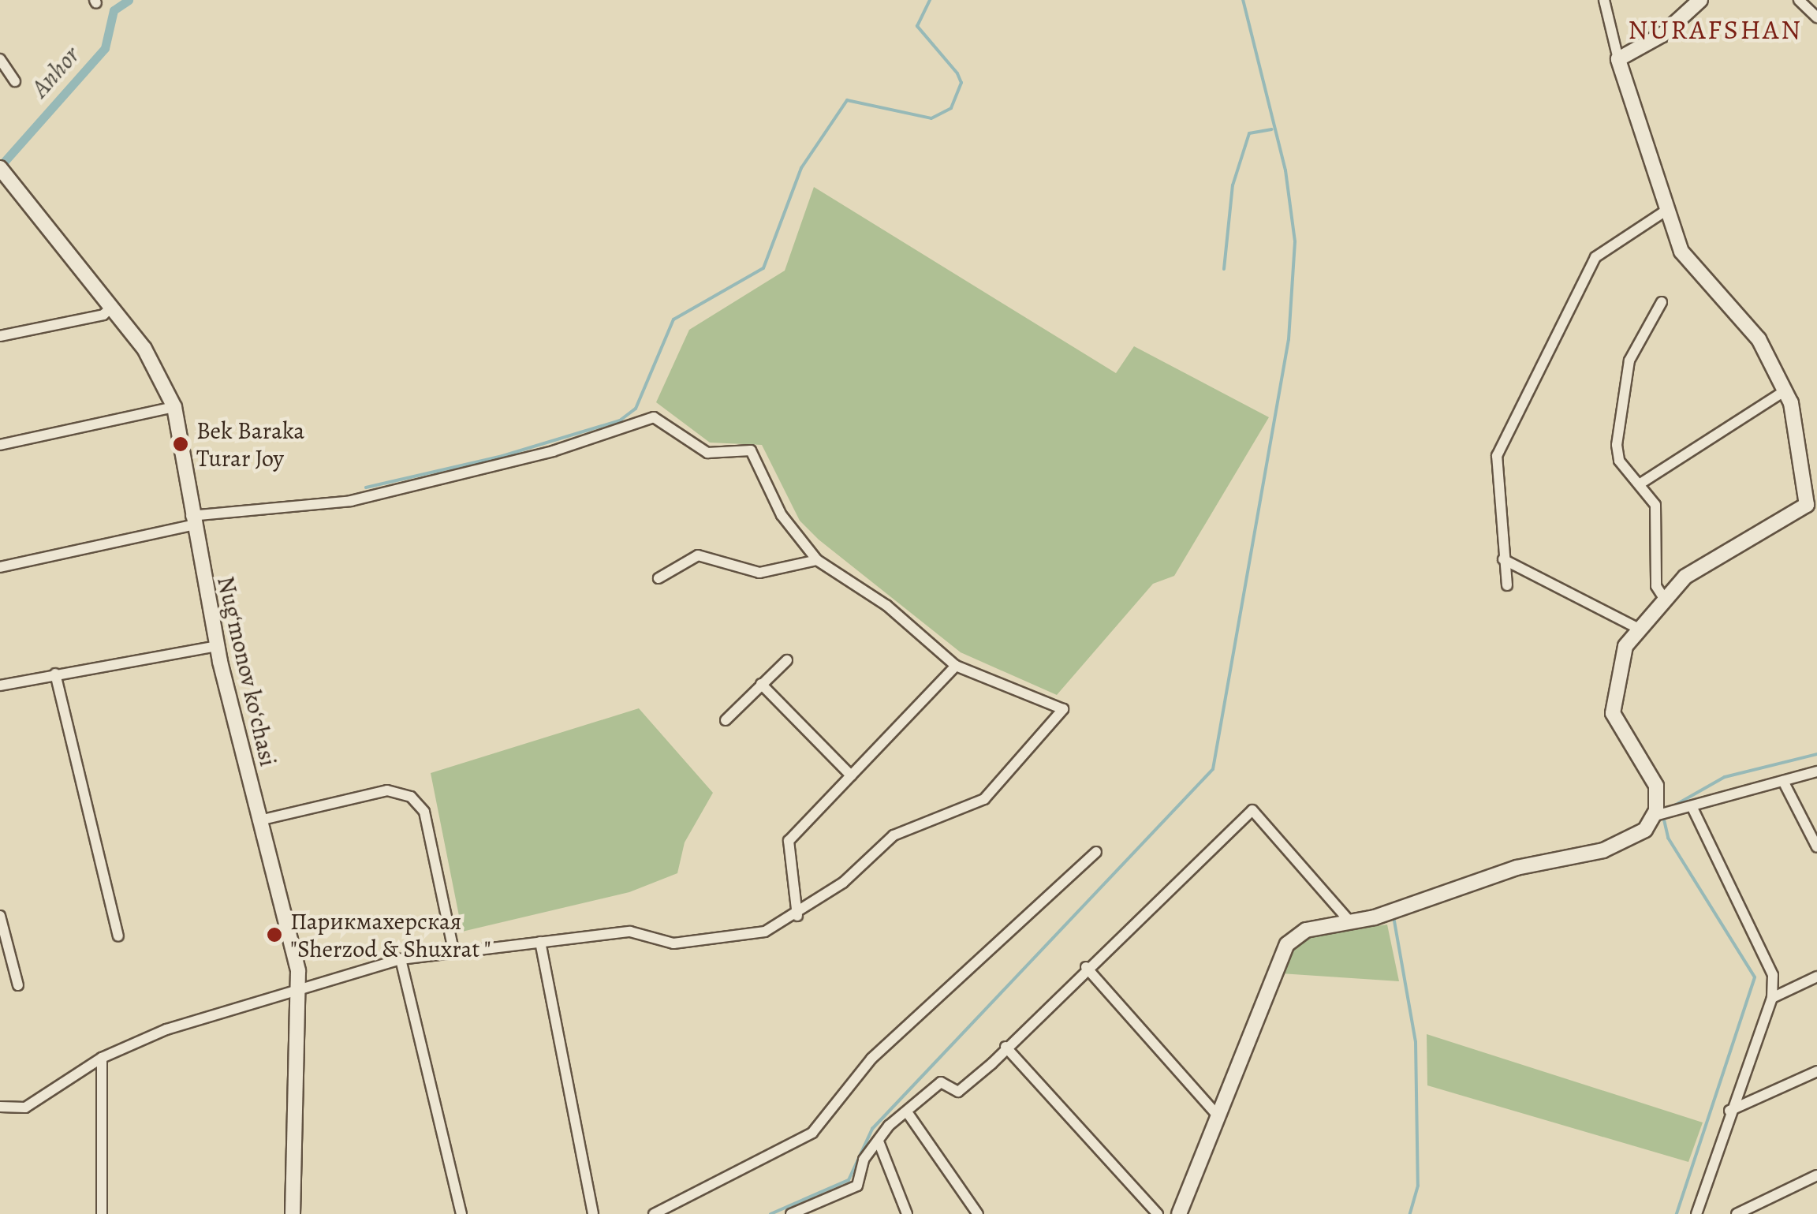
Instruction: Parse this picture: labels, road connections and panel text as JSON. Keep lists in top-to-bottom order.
{
  "streets": {
    "street": ["Nugʻmonov koʻchasi"]
  },
  "districts": ["NURAFSHAN"],
  "water": ["Anhor"],
  "places": ["Bek Baraka Turar Joy", "Парикмахерская \"Sherzod & Shuxrat \""]
}
